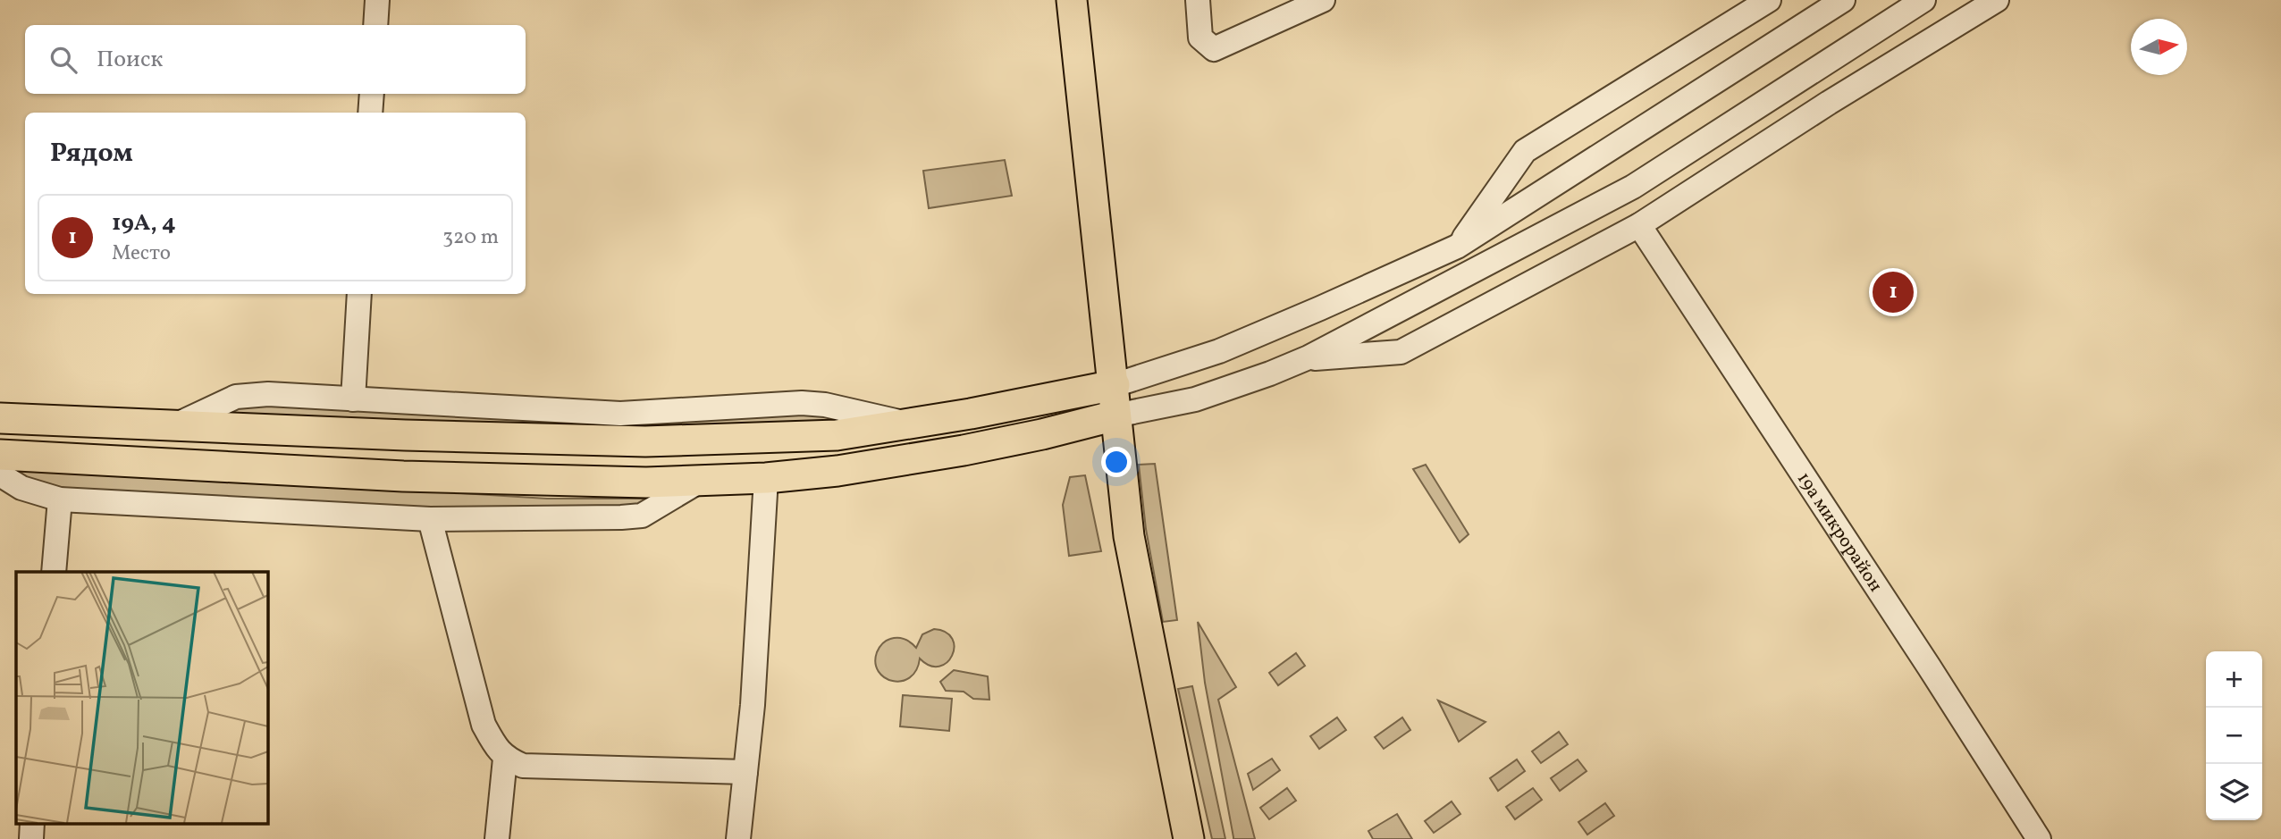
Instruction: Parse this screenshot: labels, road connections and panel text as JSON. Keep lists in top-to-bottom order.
{
  "streets": {
    "street": ["19а микрорайон"]
  },
  "north": "right",
  "page": {
    "search": "Поиск",
    "heading": "Рядом",
    "list": [
      {
        "mark": "1",
        "name": "19А, 4",
        "note": "Место",
        "value": "320 m"
      }
    ],
    "pins": "1",
    "map_buttons": ["+", "−"]
  }
}
